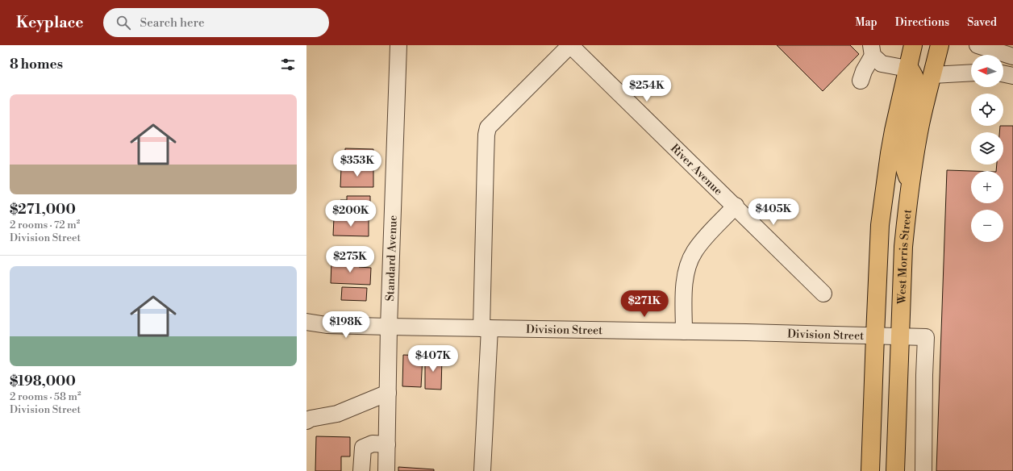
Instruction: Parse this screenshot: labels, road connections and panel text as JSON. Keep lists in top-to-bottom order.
{
  "streets": {
    "main road": ["West Morris Street"],
    "street": ["River Avenue", "Standard Avenue", "Division Street"]
  },
  "crossings": [
    ["West Morris Street", "Division Street"],
    ["Standard Avenue", "Division Street"]
  ],
  "north": "left",
  "page": {
    "header": "Keyplace",
    "search": "Search here",
    "nav": ["Map", "Directions", "Saved"],
    "heading": "8 homes",
    "map_buttons": ["+", "−"],
    "price": [
      "$254K",
      "$353K",
      "$405K",
      "$200K",
      "$275K",
      "$271K",
      "$198K",
      "$407K"
    ],
    "list": [
      {
        "name": "$271,000",
        "note": "2 rooms · 72 m² · Division Street"
      },
      {
        "name": "$198,000",
        "note": "2 rooms · 58 m² · Division Street"
      }
    ]
  }
}
